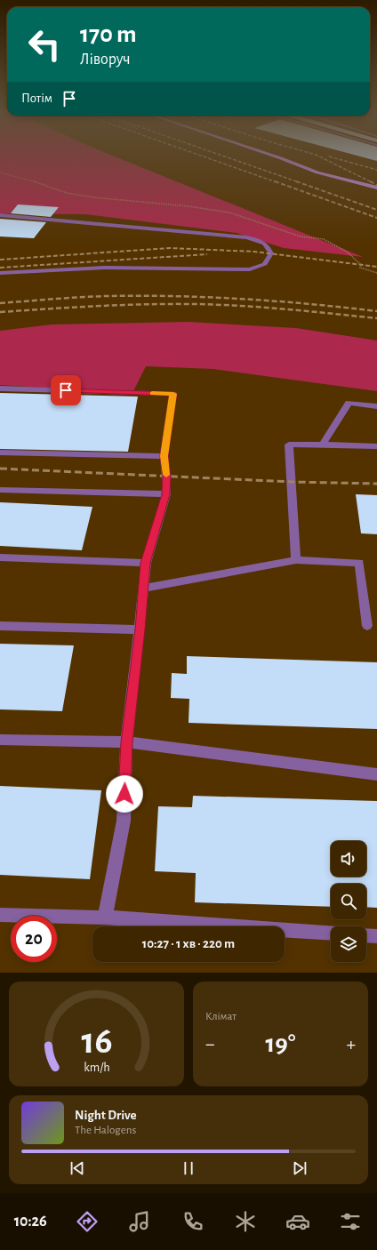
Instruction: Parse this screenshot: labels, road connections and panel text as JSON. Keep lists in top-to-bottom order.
{
  "page": {
    "turn": ["170 m", "Ліворуч"],
    "then": "Потім",
    "limit": "20",
    "trip": "10:27 · 1 хв · 220 m",
    "tile": "Клімат",
    "heat": ["−", "19°", "+"],
    "song": ["Night Drive", "The Halogens"],
    "tabs": "10:26",
    "gauge": ["16", "km/h"]
  }
}
